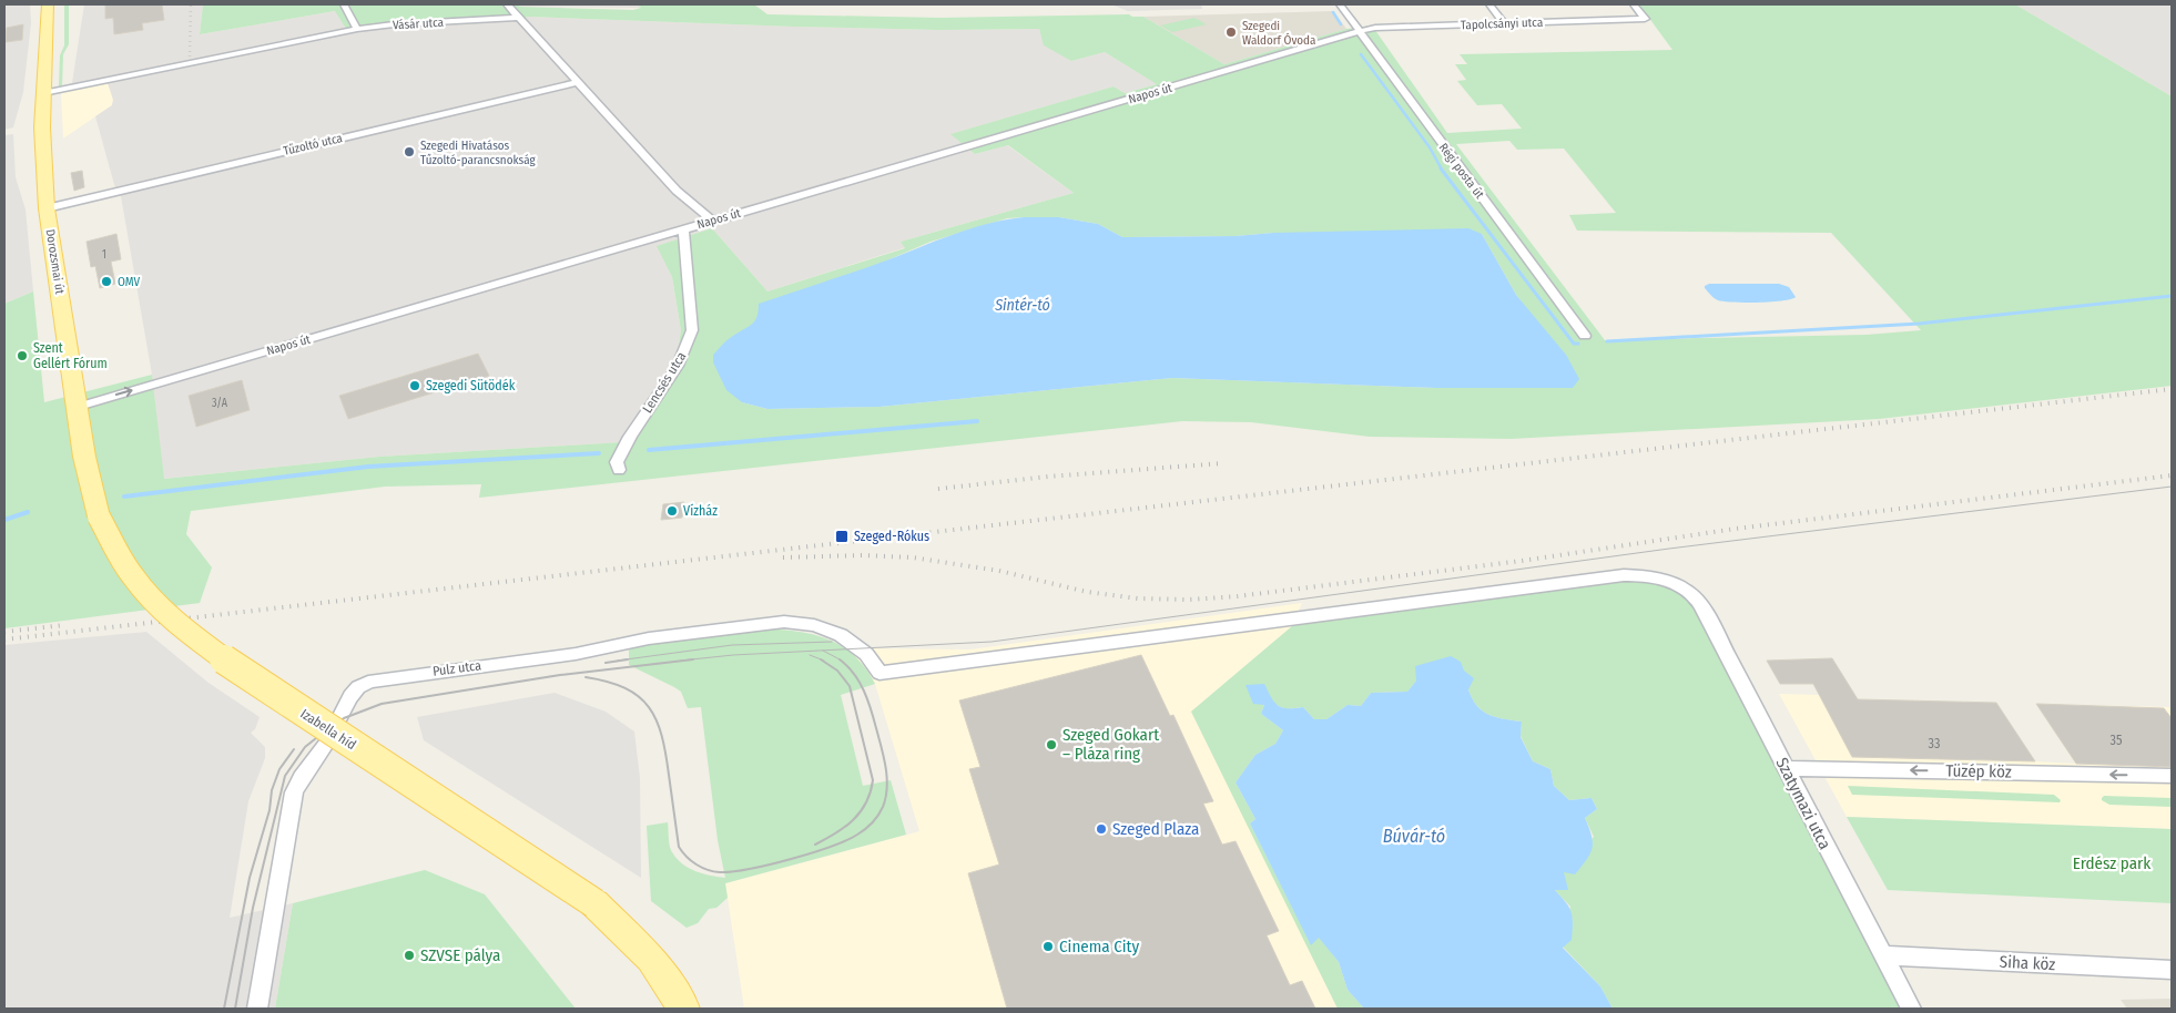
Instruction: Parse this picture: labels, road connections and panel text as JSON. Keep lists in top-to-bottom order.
{
  "streets": {
    "main road": ["Dorozsmai út", "Izabella híd"],
    "street": [
      "Vásár utca",
      "Tapolcsányi utca",
      "Napos út",
      "Tűzoltó utca",
      "Régi posta út",
      "Lencsés utca",
      "Pulz utca",
      "Tüzép köz",
      "Szatymazi utca",
      "Siha köz"
    ]
  },
  "crossings": [
    ["Vásár utca", "Dorozsmai út"],
    ["Tapolcsányi utca", "Napos út"],
    ["Tapolcsányi utca", "Régi posta út"],
    ["Napos út", "Régi posta út"],
    ["Napos út", "Dorozsmai út"],
    ["Napos út", "Lencsés utca"],
    ["Tűzoltó utca", "Dorozsmai út"],
    ["Dorozsmai út", "Izabella híd"],
    ["Pulz utca", "Szatymazi utca"],
    ["Tüzép köz", "Szatymazi utca"],
    ["Szatymazi utca", "Siha köz"]
  ],
  "one_way": ["Napos út", "Tüzép köz"],
  "water": ["Sintér-tó", "Búvár-tó"],
  "parks": ["Erdész park"],
  "places": {
    "other": [
      "Szegedi Waldorf Óvoda",
      "Szegedi Hivatásos Tűzoltó-parancsnokság",
      "OMV",
      "Szent Gellért Fórum",
      "Szegedi Sütödék",
      "Vízház",
      "Szeged Gokart – Pláza ring",
      "Szeged Plaza",
      "Cinema City",
      "SZVSE pálya"
    ],
    "transit": ["Szeged-Rókus"]
  },
  "house_numbers": [
    "1",
    "3/A",
    "35",
    "33"
  ]
}
